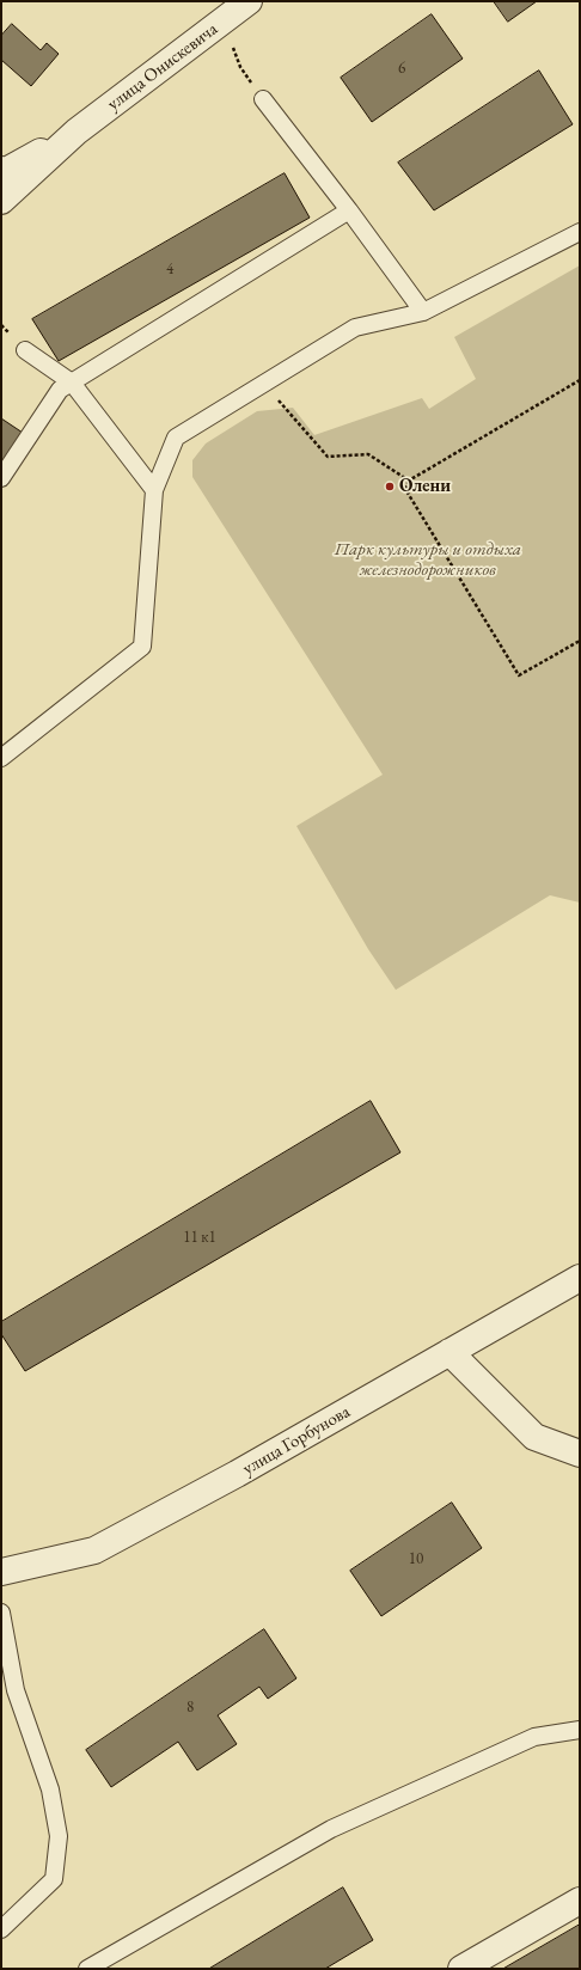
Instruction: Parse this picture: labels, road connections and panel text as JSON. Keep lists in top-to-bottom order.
{
  "streets": {
    "street": ["улица Онискевича", "улица Горбунова"]
  },
  "parks": ["Парк культуры и отдыха железнодорожников"],
  "places": ["Олени"],
  "house_numbers": [
    "6",
    "4",
    "11 к1",
    "10",
    "8"
  ]
}
